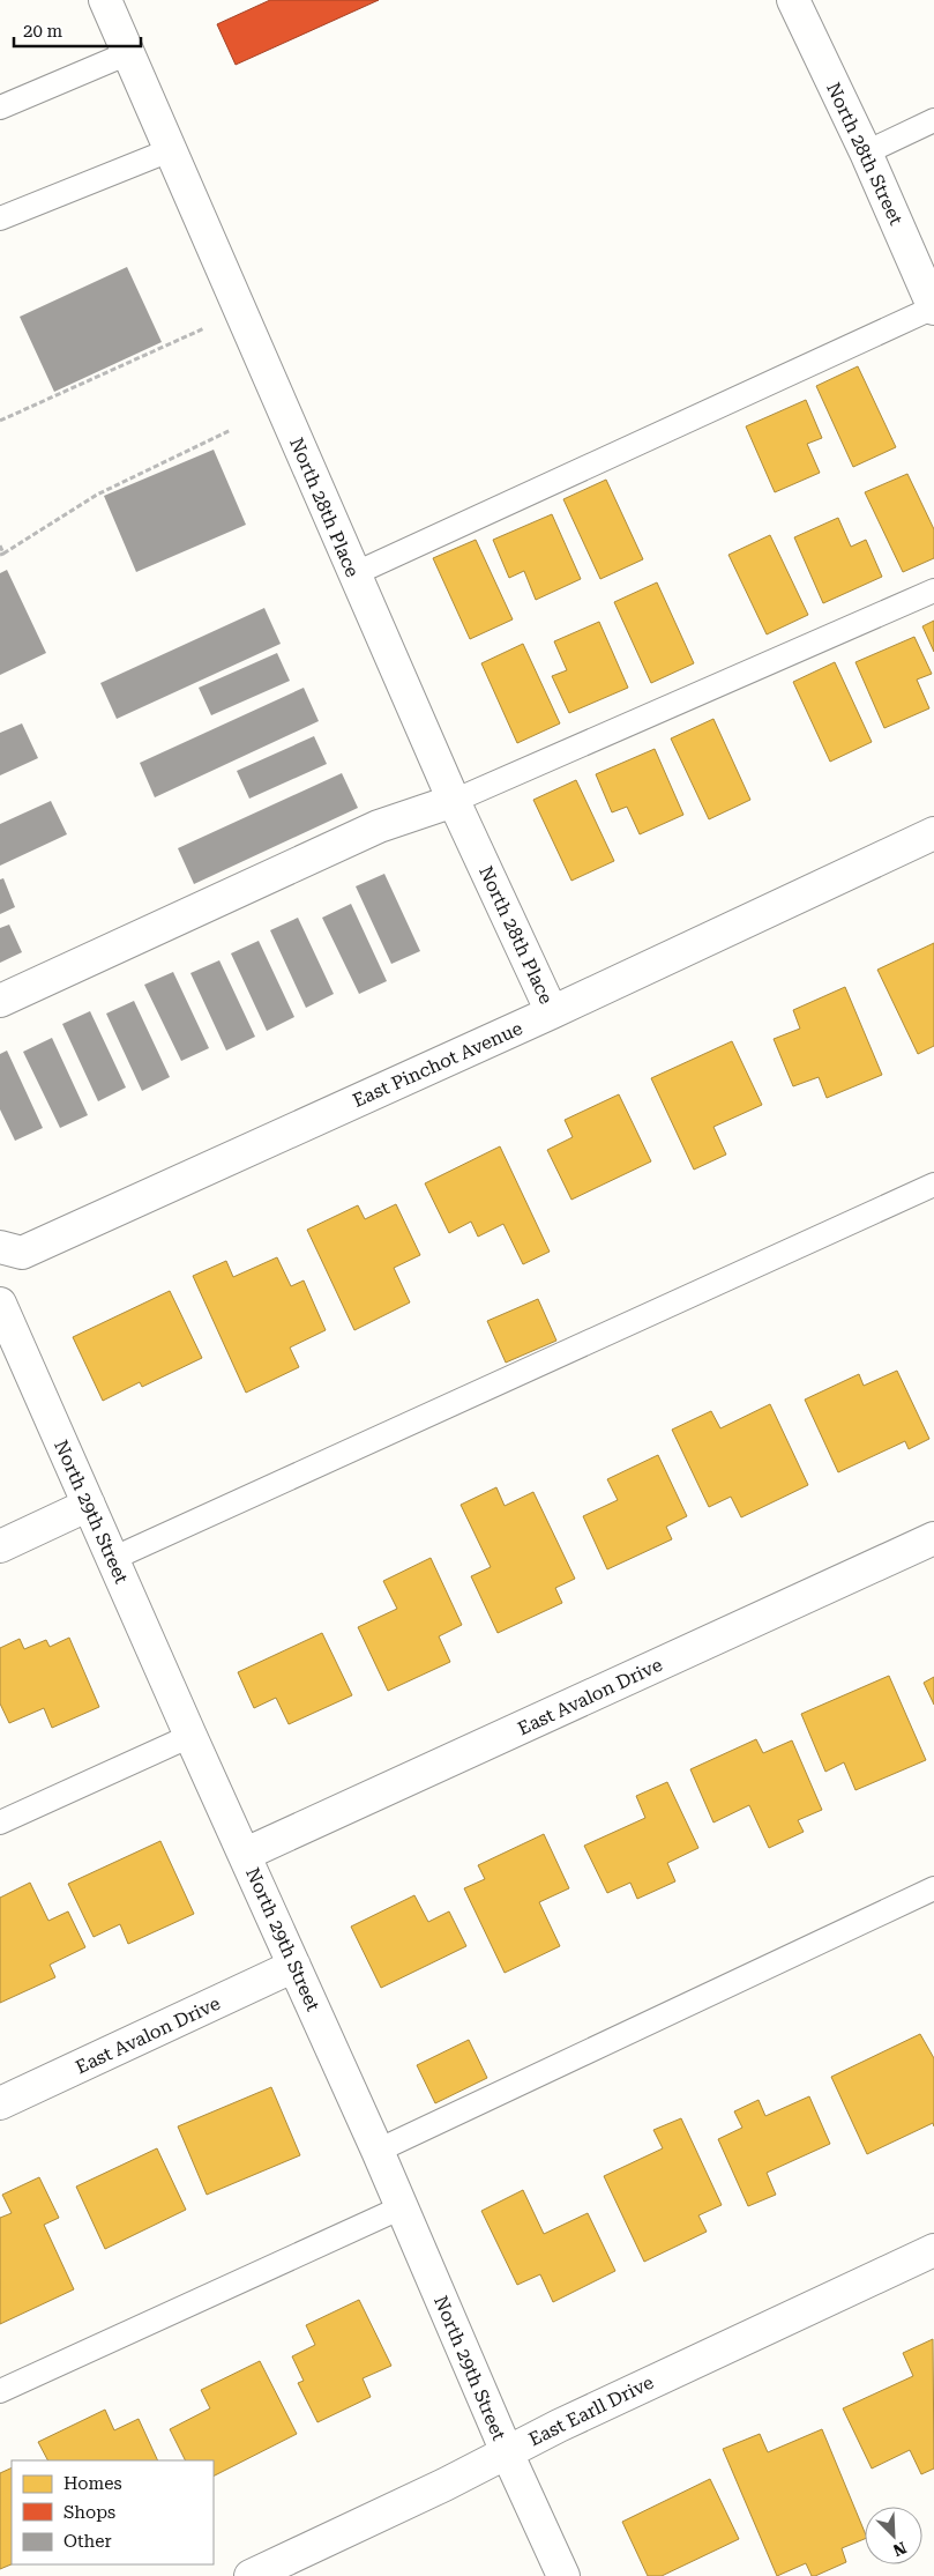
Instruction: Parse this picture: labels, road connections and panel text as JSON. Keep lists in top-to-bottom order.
{
  "streets": {
    "street": [
      "North 28th Street",
      "North 28th Place",
      "East Pinchot Avenue",
      "North 29th Street",
      "East Avalon Drive",
      "East Earll Drive"
    ]
  },
  "crossings": [
    ["North 28th Place", "East Pinchot Avenue"],
    ["North 29th Street", "East Avalon Drive"],
    ["North 29th Street", "East Earll Drive"]
  ],
  "legend": ["Homes", "Shops", "Other"],
  "scale_bar": "20 m",
  "north": "bottom right"
}
